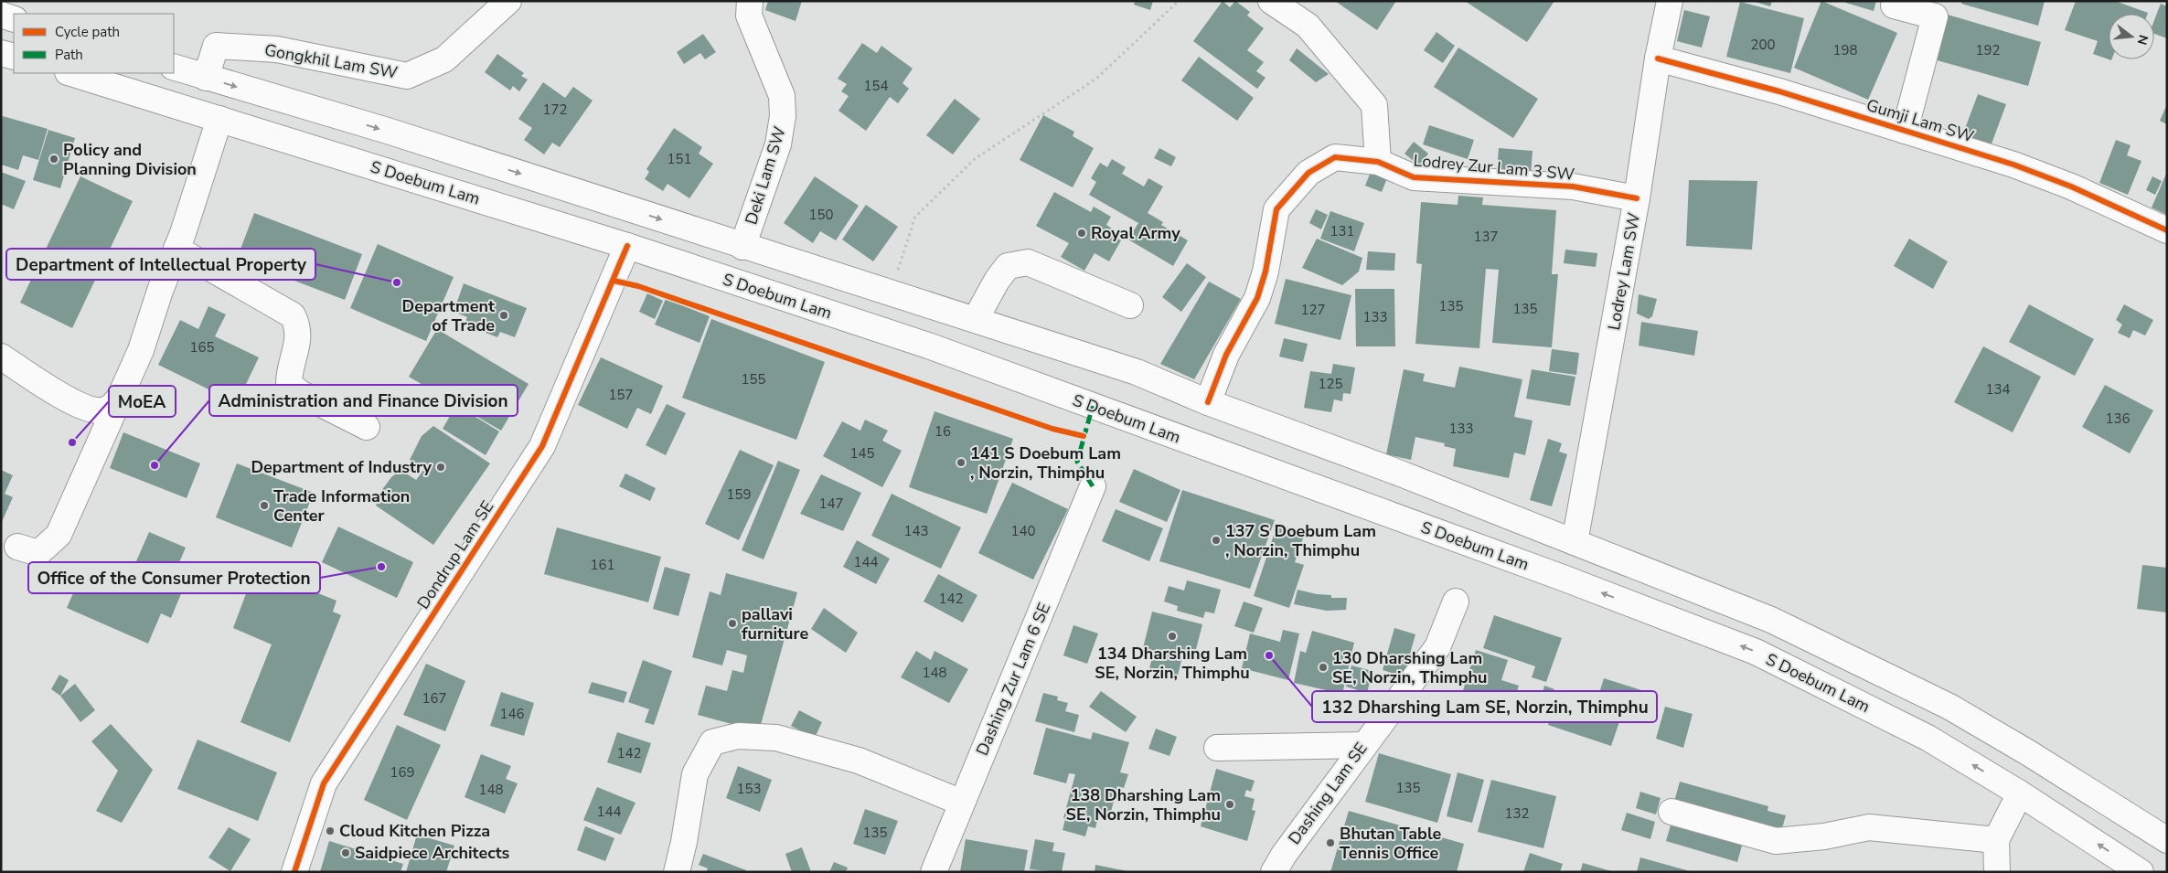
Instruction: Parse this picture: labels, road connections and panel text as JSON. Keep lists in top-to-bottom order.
{
  "streets": {
    "street": [
      "Gongkhil Lam SW",
      "Gumji Lam SW",
      "Lodrey Zur Lam 3 SW",
      "Deki Lam SW",
      "S Doebum Lam",
      "Lodrey Lam SW",
      "Dondrup Lam SE",
      "Dashing Zur Lam 6 SE",
      "Dashing Lam SE"
    ]
  },
  "crossings": [
    ["Gumji Lam SW", "Lodrey Lam SW"],
    ["Lodrey Zur Lam 3 SW", "Lodrey Lam SW"],
    ["S Doebum Lam", "Dondrup Lam SE"]
  ],
  "places": [
    "Policy and Planning Division",
    "Royal Army",
    "Department of Intellectual Property",
    "Department of Trade",
    "MoEA",
    "141 S Doebum Lam , Norzin, Thimphu",
    "Administration and Finance Division",
    "Department of Industry",
    "Trade Information Center",
    "137 S Doebum Lam , Norzin, Thimphu",
    "Office of the Consumer Protection",
    "pallavi furniture",
    "134 Dharshing Lam SE, Norzin, Thimphu",
    "132 Dharshing Lam SE, Norzin, Thimphu",
    "130 Dharshing Lam SE, Norzin, Thimphu",
    "138 Dharshing Lam SE, Norzin, Thimphu",
    "Cloud Kitchen Pizza",
    "Bhutan Table Tennis Office",
    "Saidpiece Architects"
  ],
  "house_numbers": [
    "200",
    "198",
    "192",
    "154",
    "172",
    "151",
    "150",
    "131",
    "137",
    "135",
    "135",
    "127",
    "133",
    "165",
    "155",
    "125",
    "134",
    "157",
    "136",
    "133",
    "16",
    "145",
    "159",
    "147",
    "143",
    "140",
    "144",
    "161",
    "142",
    "148",
    "167",
    "146",
    "142",
    "169",
    "135",
    "153",
    "148",
    "144",
    "132",
    "135"
  ],
  "legend": ["Cycle path", "Path"],
  "north": "right"
}
